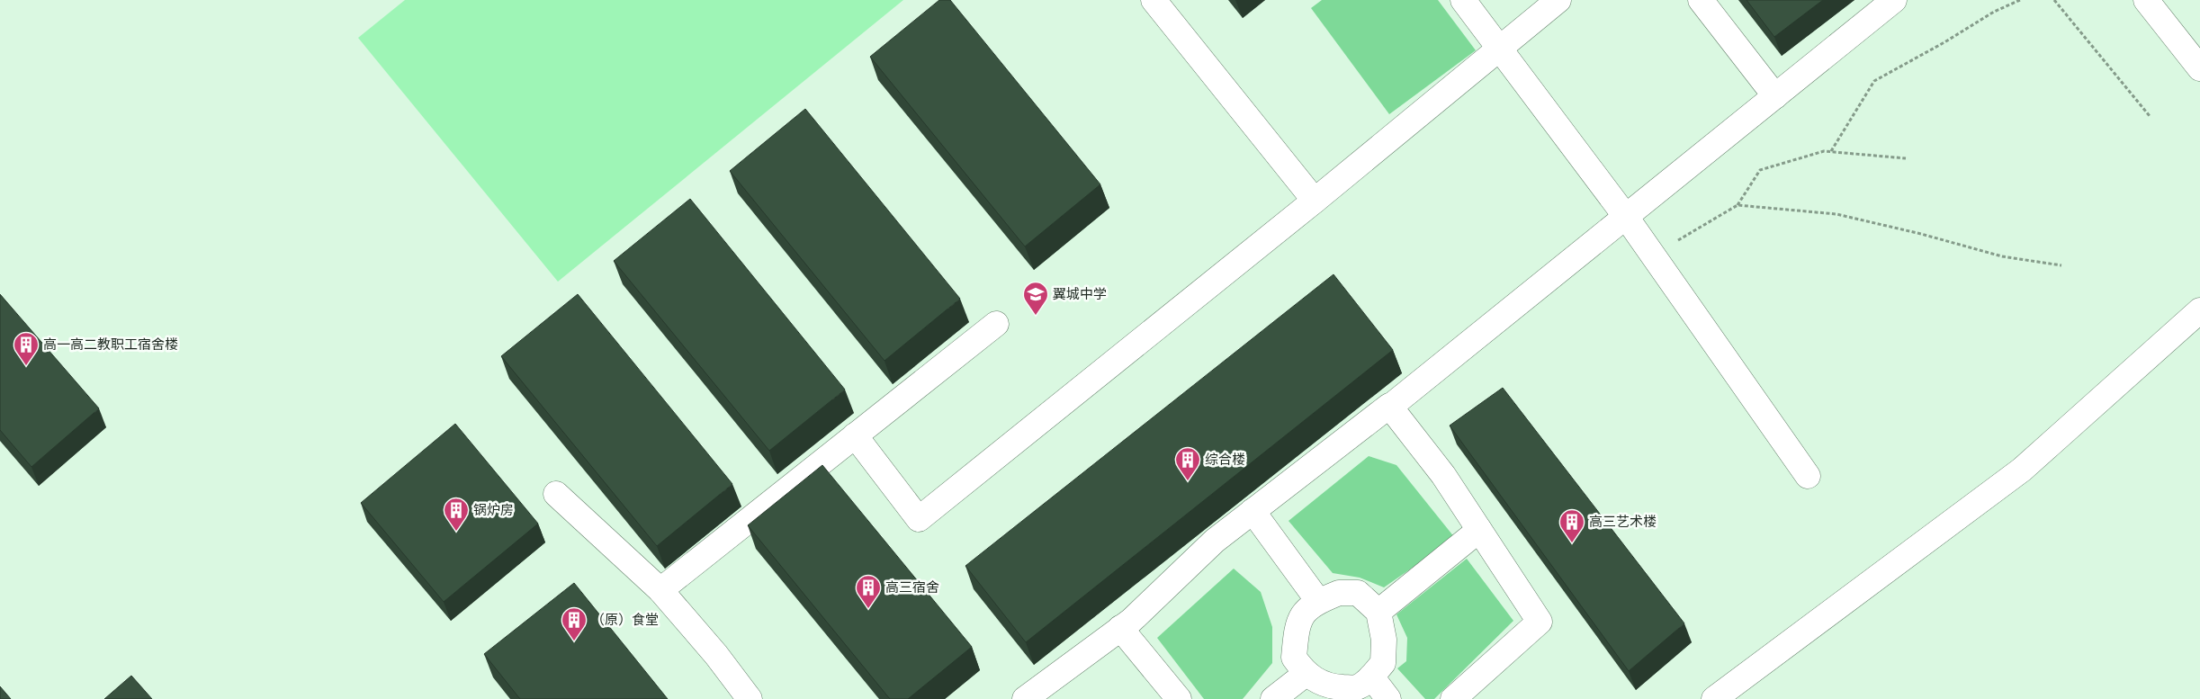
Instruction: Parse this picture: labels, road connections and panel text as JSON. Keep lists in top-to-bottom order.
{
  "places": {
    "school or university": ["翼城中学"],
    "building": [
      "高一高二教职工宿舍楼",
      "综合楼",
      "锅炉房",
      "高三艺术楼",
      "高三宿舍",
      "（原）食堂"
    ]
  }
}
